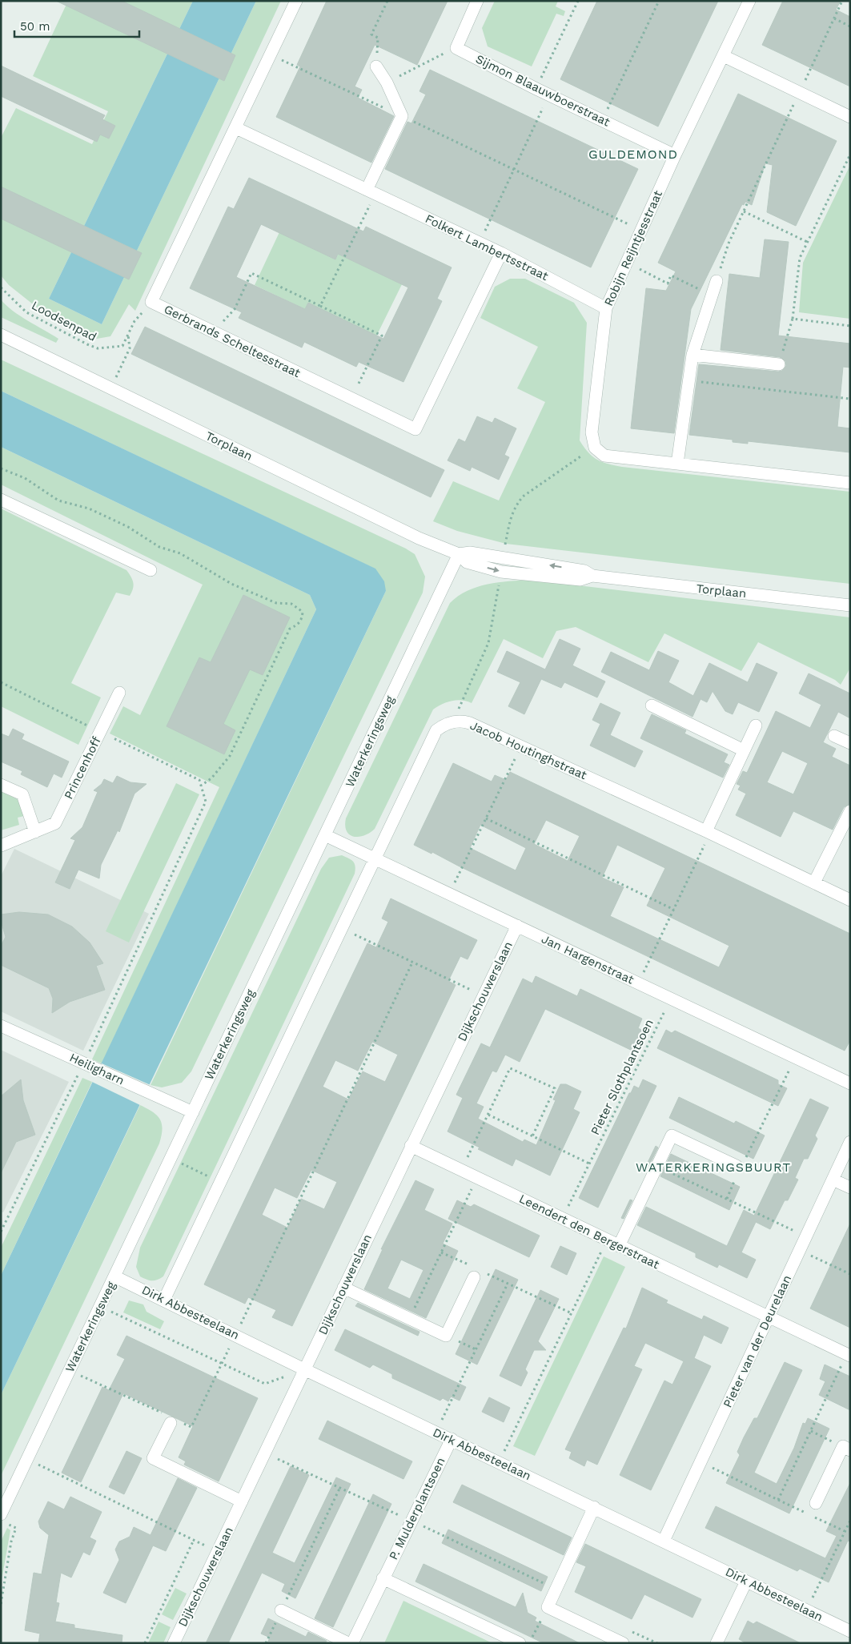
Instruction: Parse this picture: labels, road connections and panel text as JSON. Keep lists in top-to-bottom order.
{
  "streets": {
    "street": [
      "Sijmon Blaauwboerstraat",
      "Folkert Lambertsstraat",
      "Robijn Reijntjesstraat",
      "Gerbrands Scheltesstraat",
      "Torplaan",
      "Waterkeringsweg",
      "Jacob Houtinghstraat",
      "Princenhoff",
      "Jan Hargenstraat",
      "Dijkschouwerslaan",
      "Heiligharn",
      "Leendert den Bergerstraat",
      "Dirk Abbesteelaan",
      "Pieter van der Deurelaan",
      "P. Mulderplantsoen"
    ],
    "path": ["Loodsenpad", "Pieter Slothplantsoen"]
  },
  "crossings": [
    ["Sijmon Blaauwboerstraat", "Robijn Reijntjesstraat"],
    ["Folkert Lambertsstraat", "Robijn Reijntjesstraat"],
    ["Folkert Lambertsstraat", "Gerbrands Scheltesstraat"],
    ["Loodsenpad", "Gerbrands Scheltesstraat"],
    ["Torplaan", "Waterkeringsweg"],
    ["Waterkeringsweg", "Jan Hargenstraat"],
    ["Waterkeringsweg", "Heiligharn"],
    ["Waterkeringsweg", "Dirk Abbesteelaan"],
    ["Jacob Houtinghstraat", "Jan Hargenstraat"],
    ["Jan Hargenstraat", "Dijkschouwerslaan"],
    ["Jan Hargenstraat", "Pieter Slothplantsoen"],
    ["Dijkschouwerslaan", "Leendert den Bergerstraat"],
    ["Dijkschouwerslaan", "Dirk Abbesteelaan"],
    ["Pieter Slothplantsoen", "Leendert den Bergerstraat"],
    ["Leendert den Bergerstraat", "Pieter van der Deurelaan"],
    ["Dirk Abbesteelaan", "Pieter van der Deurelaan"],
    ["Dirk Abbesteelaan", "P. Mulderplantsoen"]
  ],
  "districts": ["GULDEMOND", "WATERKERINGSBUURT"],
  "scale_bar": "50 m"
}
